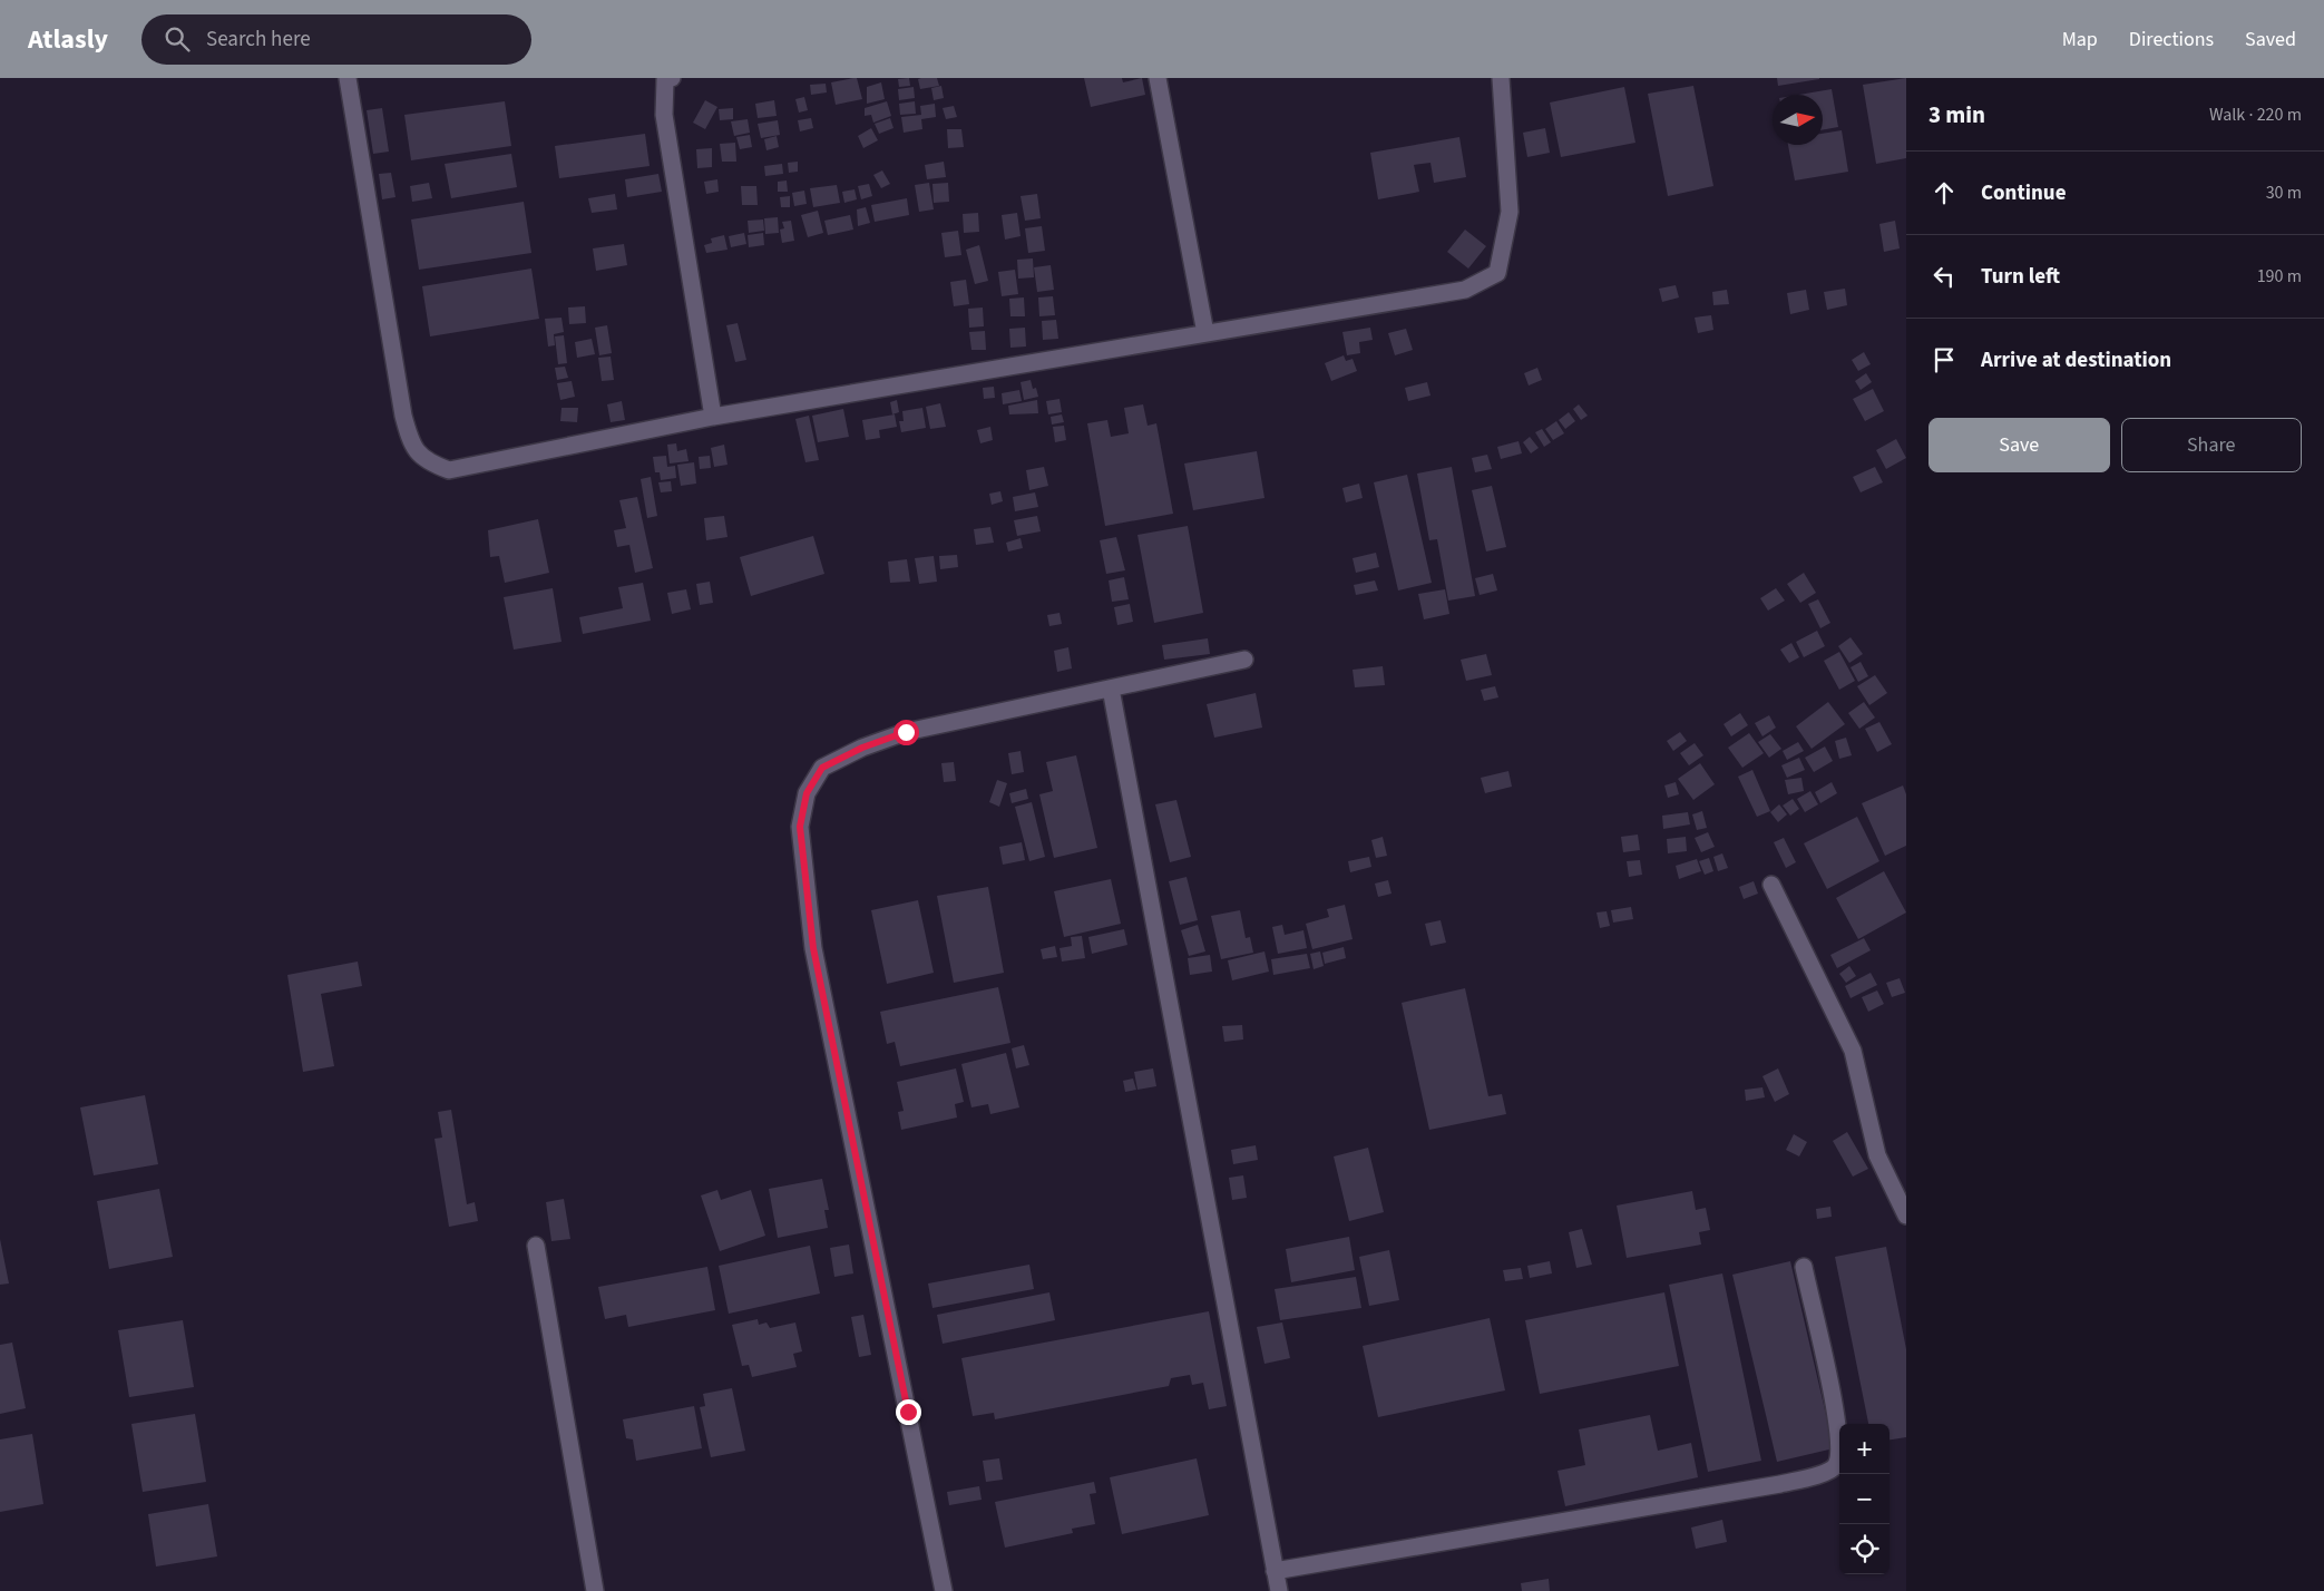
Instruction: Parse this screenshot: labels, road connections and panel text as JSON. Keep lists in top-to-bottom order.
{
  "north": "right",
  "page": {
    "header": "Atlasly",
    "search": "Search here",
    "nav": ["Map", "Directions", "Saved"],
    "heading": ["3 min", "Walk · 220 m"],
    "list": [
      ["Continue", "30 m"],
      ["Turn left", "190 m"],
      "Arrive at destination"
    ],
    "buttons": ["Save", "Share"],
    "map_buttons": ["+", "−"]
  }
}
